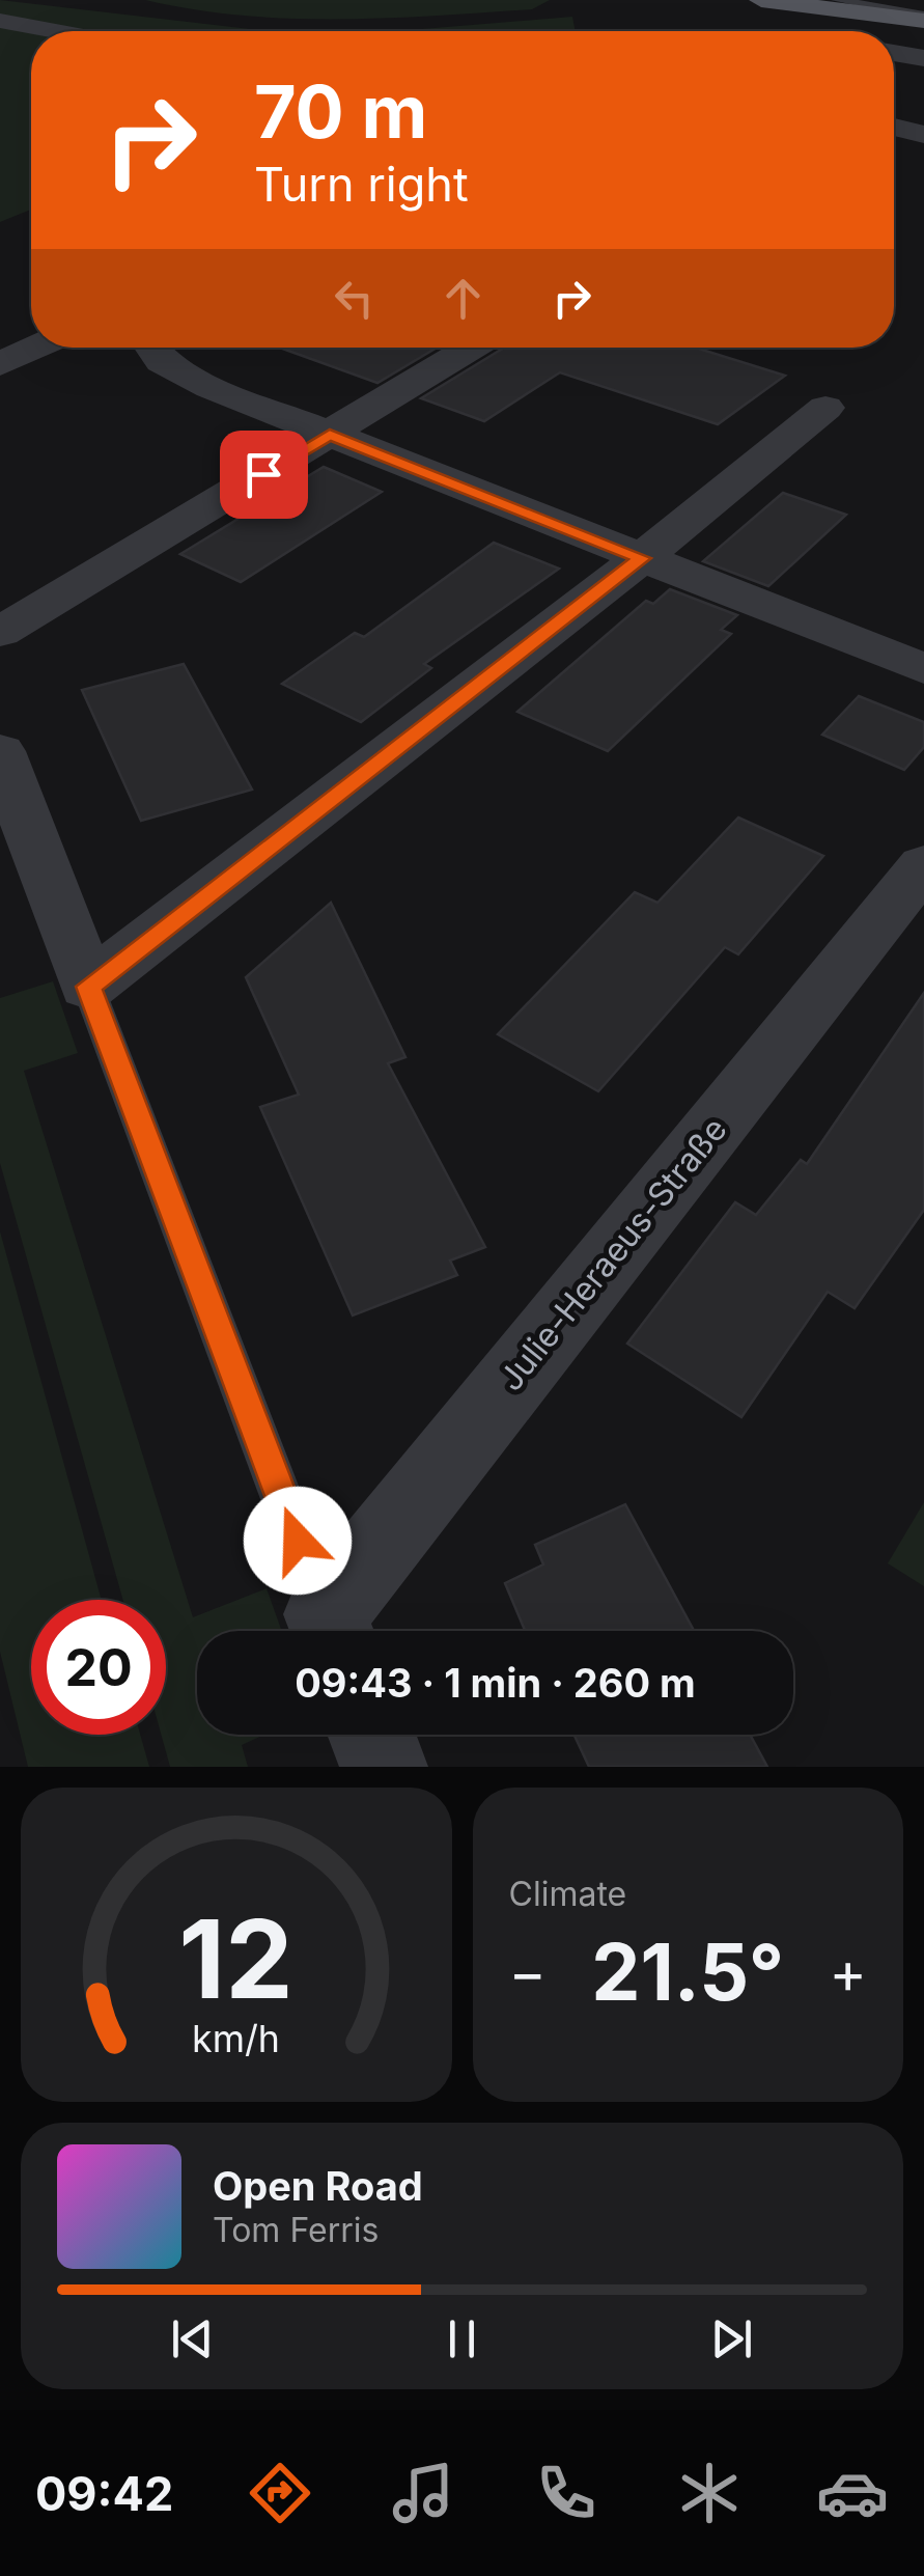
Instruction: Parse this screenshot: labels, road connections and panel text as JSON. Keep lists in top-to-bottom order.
{
  "streets": {
    "street": ["Julie-Heraeus-Straße"]
  },
  "page": {
    "turn": ["70 m", "Turn right"],
    "limit": "20",
    "trip": "09:43 · 1 min · 260 m",
    "tile": "Climate",
    "heat": ["−", "21.5°", "+"],
    "song": ["Open Road", "Tom Ferris"],
    "tabs": "09:42",
    "gauge": ["12", "km/h"]
  }
}
